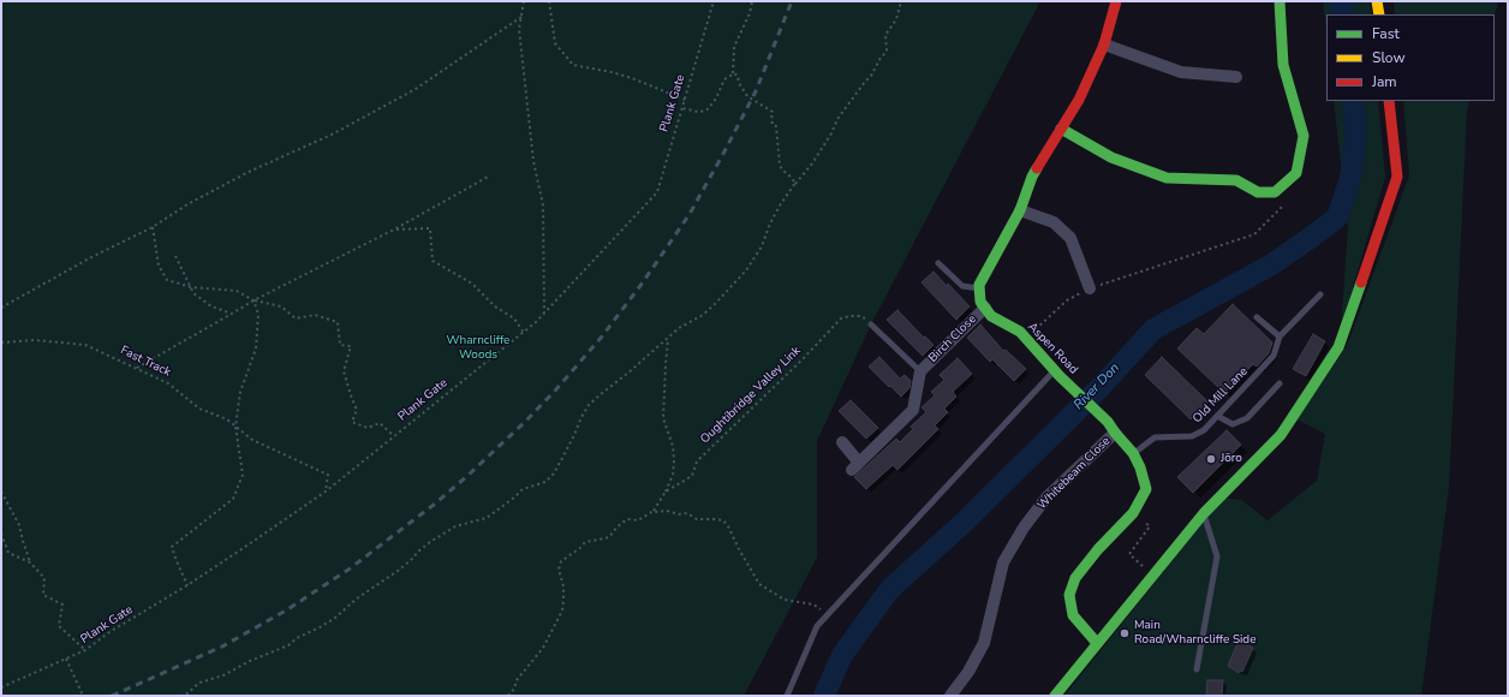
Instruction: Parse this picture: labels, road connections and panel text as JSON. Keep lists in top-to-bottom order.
{
  "streets": {
    "street": ["Birch Close", "Aspen Road", "Whitebeam Close"],
    "lane": ["Old Mill Lane"],
    "path": ["Plank Gate", "Fast Track", "Oughtibridge Valley Link"]
  },
  "crossings": [
    ["Plank Gate", "Fast Track"],
    ["Birch Close", "Aspen Road"],
    ["Aspen Road", "Old Mill Lane"],
    ["Aspen Road", "Whitebeam Close"]
  ],
  "water": ["River Don"],
  "parks": ["Wharncliffe Woods"],
  "places": ["Jöro", "Main Road/Wharncliffe Side"],
  "legend": ["Fast", "Slow", "Jam"]
}
